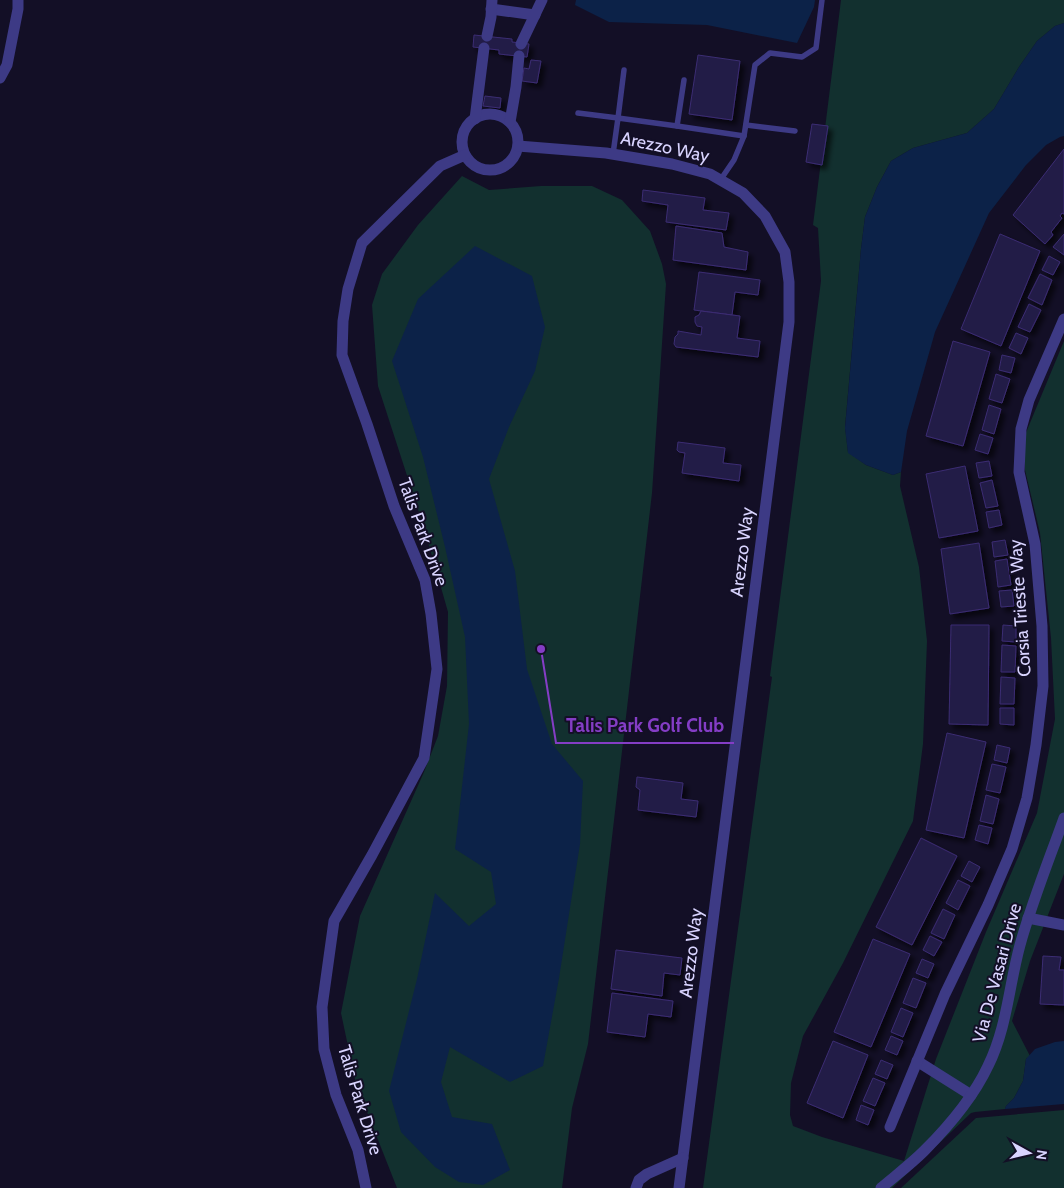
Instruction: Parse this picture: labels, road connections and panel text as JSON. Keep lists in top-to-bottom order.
{
  "streets": {
    "street": [
      "Arezzo Way",
      "Talis Park Drive",
      "Corsia Trieste Way",
      "Via De Vasari Drive"
    ]
  },
  "crossings": [
    ["Arezzo Way", "Talis Park Drive"]
  ],
  "places": ["Talis Park Golf Club"],
  "north": "right"
}
